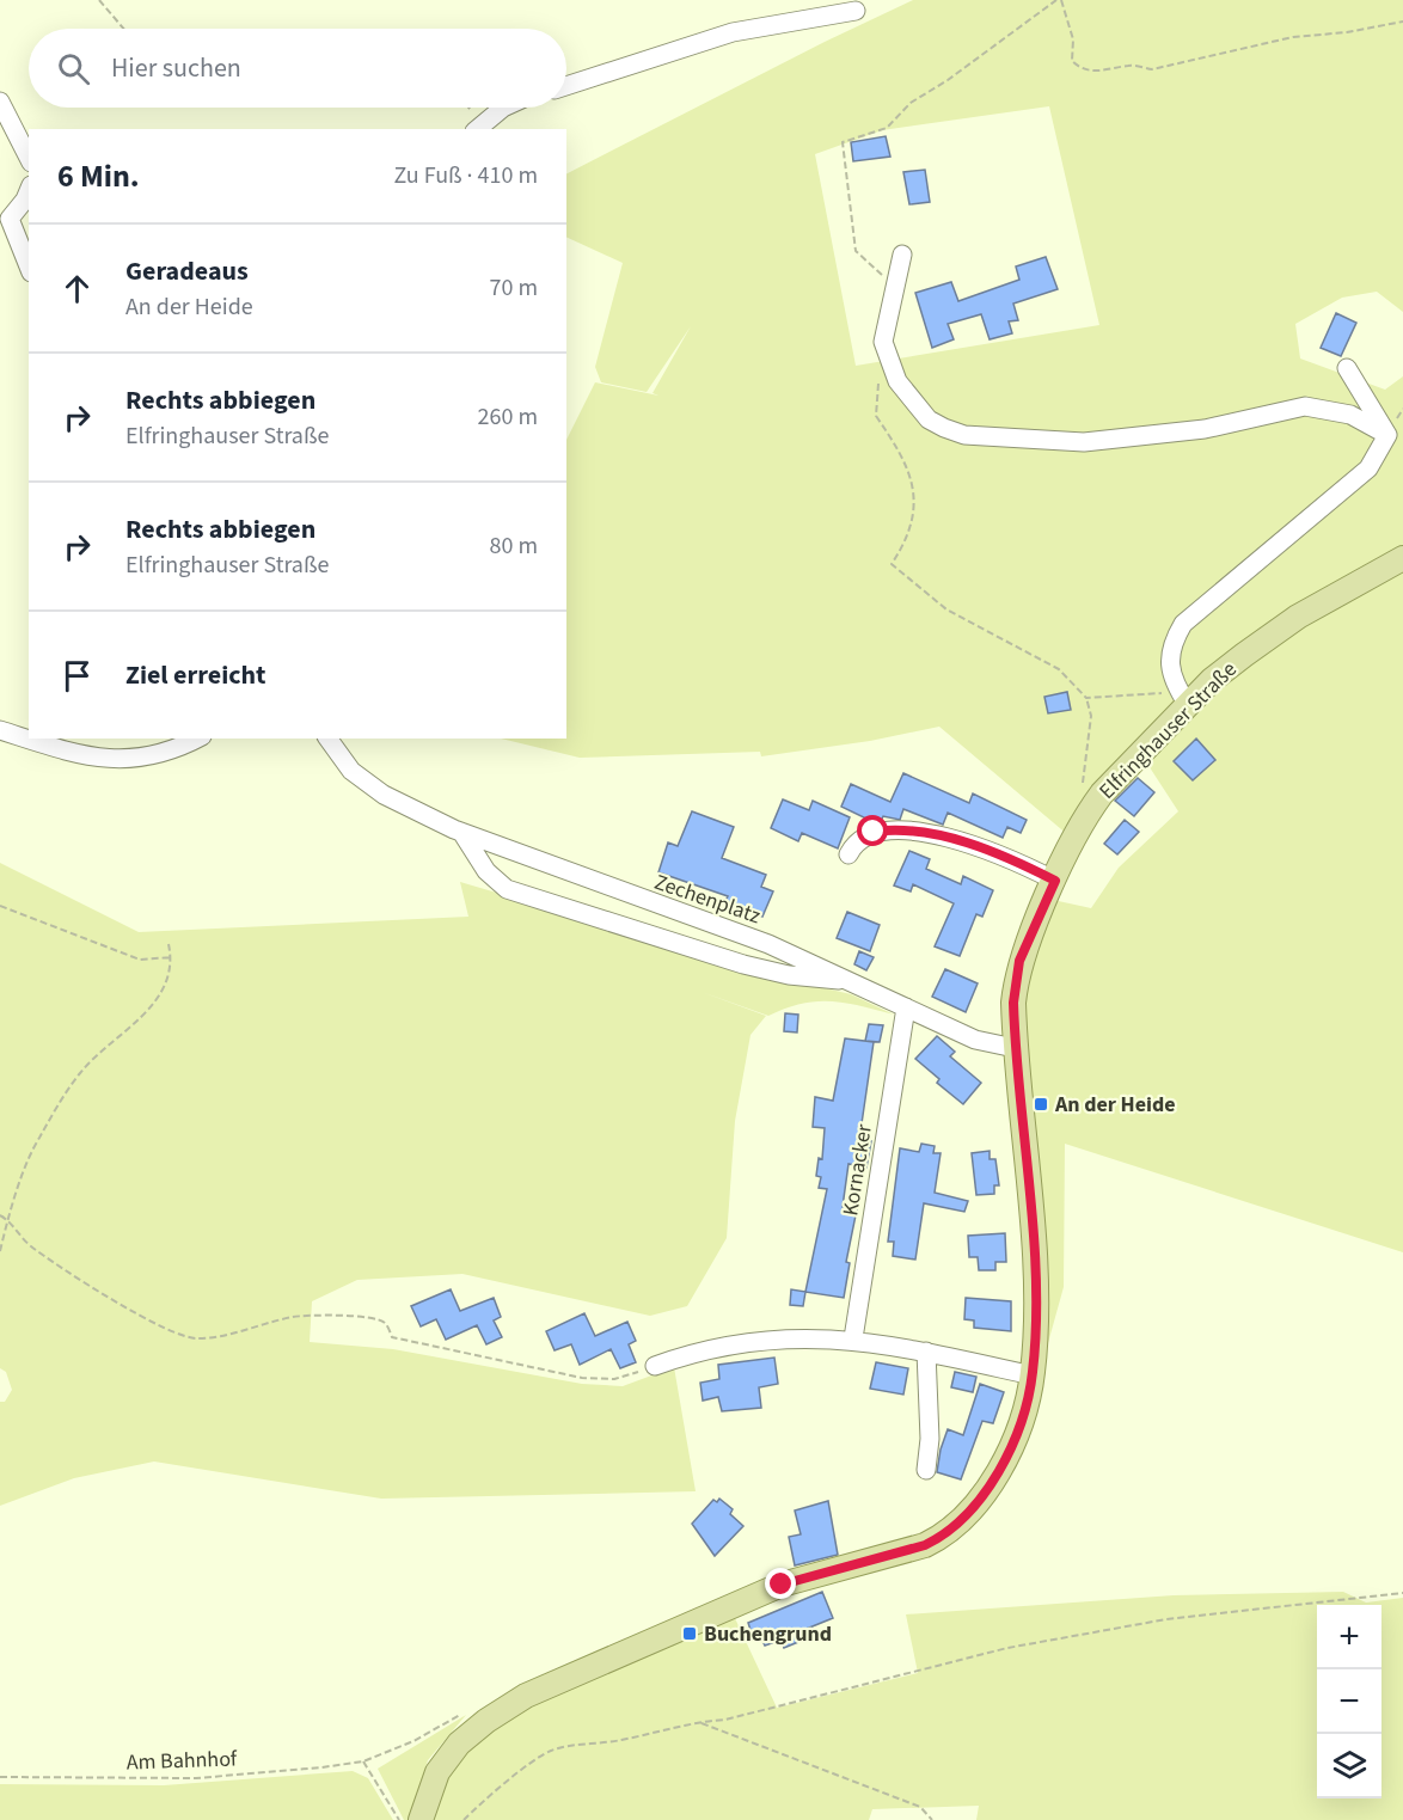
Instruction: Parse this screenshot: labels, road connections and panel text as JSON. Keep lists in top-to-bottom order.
{
  "streets": {
    "main road": ["Elfringhauser Straße"],
    "street": ["Zechenplatz", "Kornacker"],
    "path": ["Am Bahnhof"]
  },
  "crossings": [
    ["Elfringhauser Straße", "Zechenplatz"],
    ["Zechenplatz", "Kornacker"]
  ],
  "places": {
    "transit": ["An der Heide", "Buchengrund"]
  },
  "page": {
    "search": "Hier suchen",
    "heading": ["6 Min.", "Zu Fuß · 410 m"],
    "list": [
      ["Geradeaus", "An der Heide", "70 m"],
      ["Rechts abbiegen", "Elfringhauser Straße", "260 m"],
      ["Rechts abbiegen", "Elfringhauser Straße", "80 m"],
      "Ziel erreicht"
    ],
    "map_buttons": ["+", "−"]
  }
}
